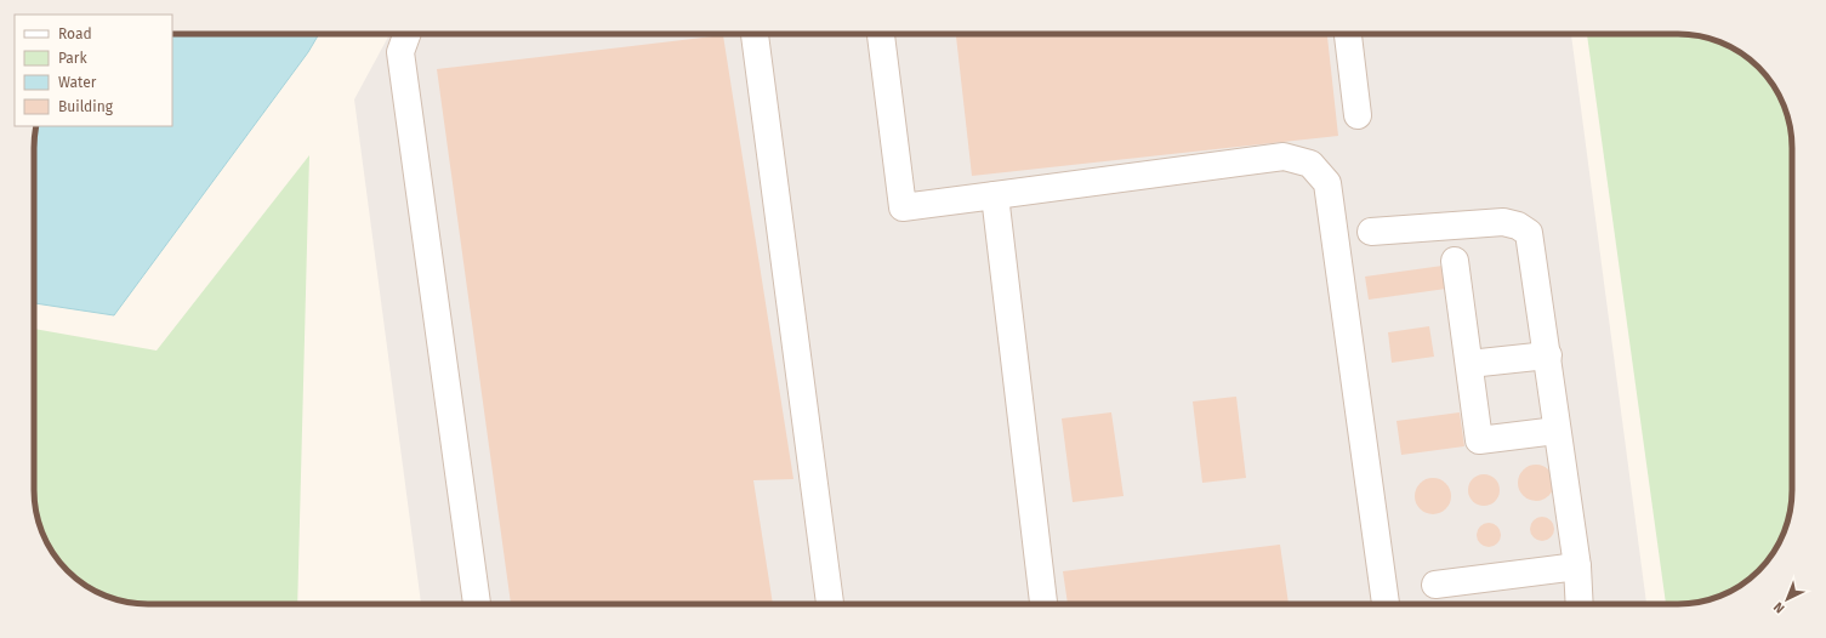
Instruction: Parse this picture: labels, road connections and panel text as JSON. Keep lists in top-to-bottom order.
{
  "legend": [
    "Road",
    "Park",
    "Water",
    "Building"
  ],
  "north": "bottom left"
}
